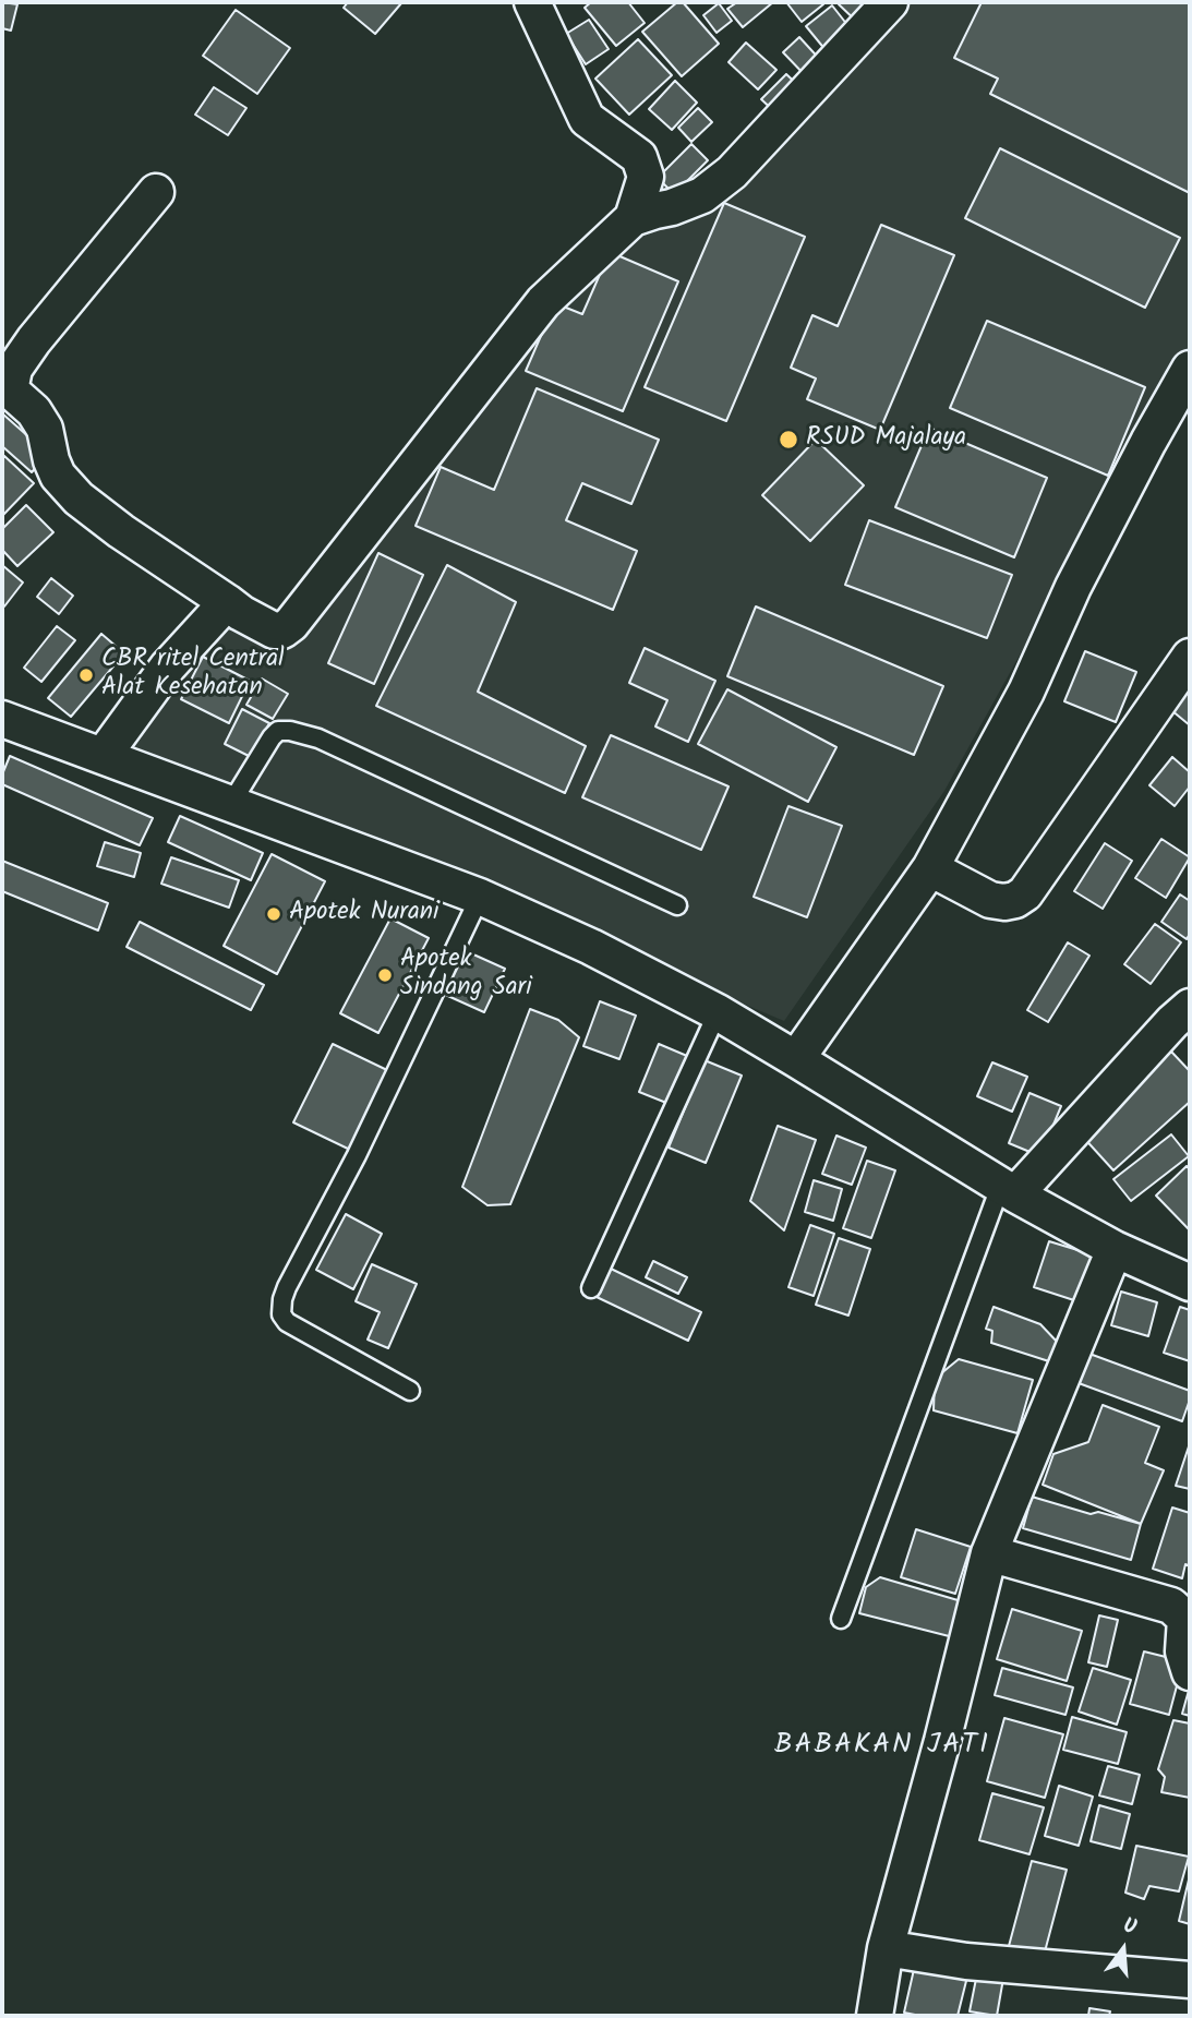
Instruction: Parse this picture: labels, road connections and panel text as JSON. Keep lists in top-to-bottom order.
{
  "districts": ["BABAKAN JATI"],
  "places": [
    "RSUD Majalaya",
    "CBR ritel Central Alat Kesehatan",
    "Apotek Nurani",
    "Apotek Sindang Sari"
  ],
  "north": "top"
}
